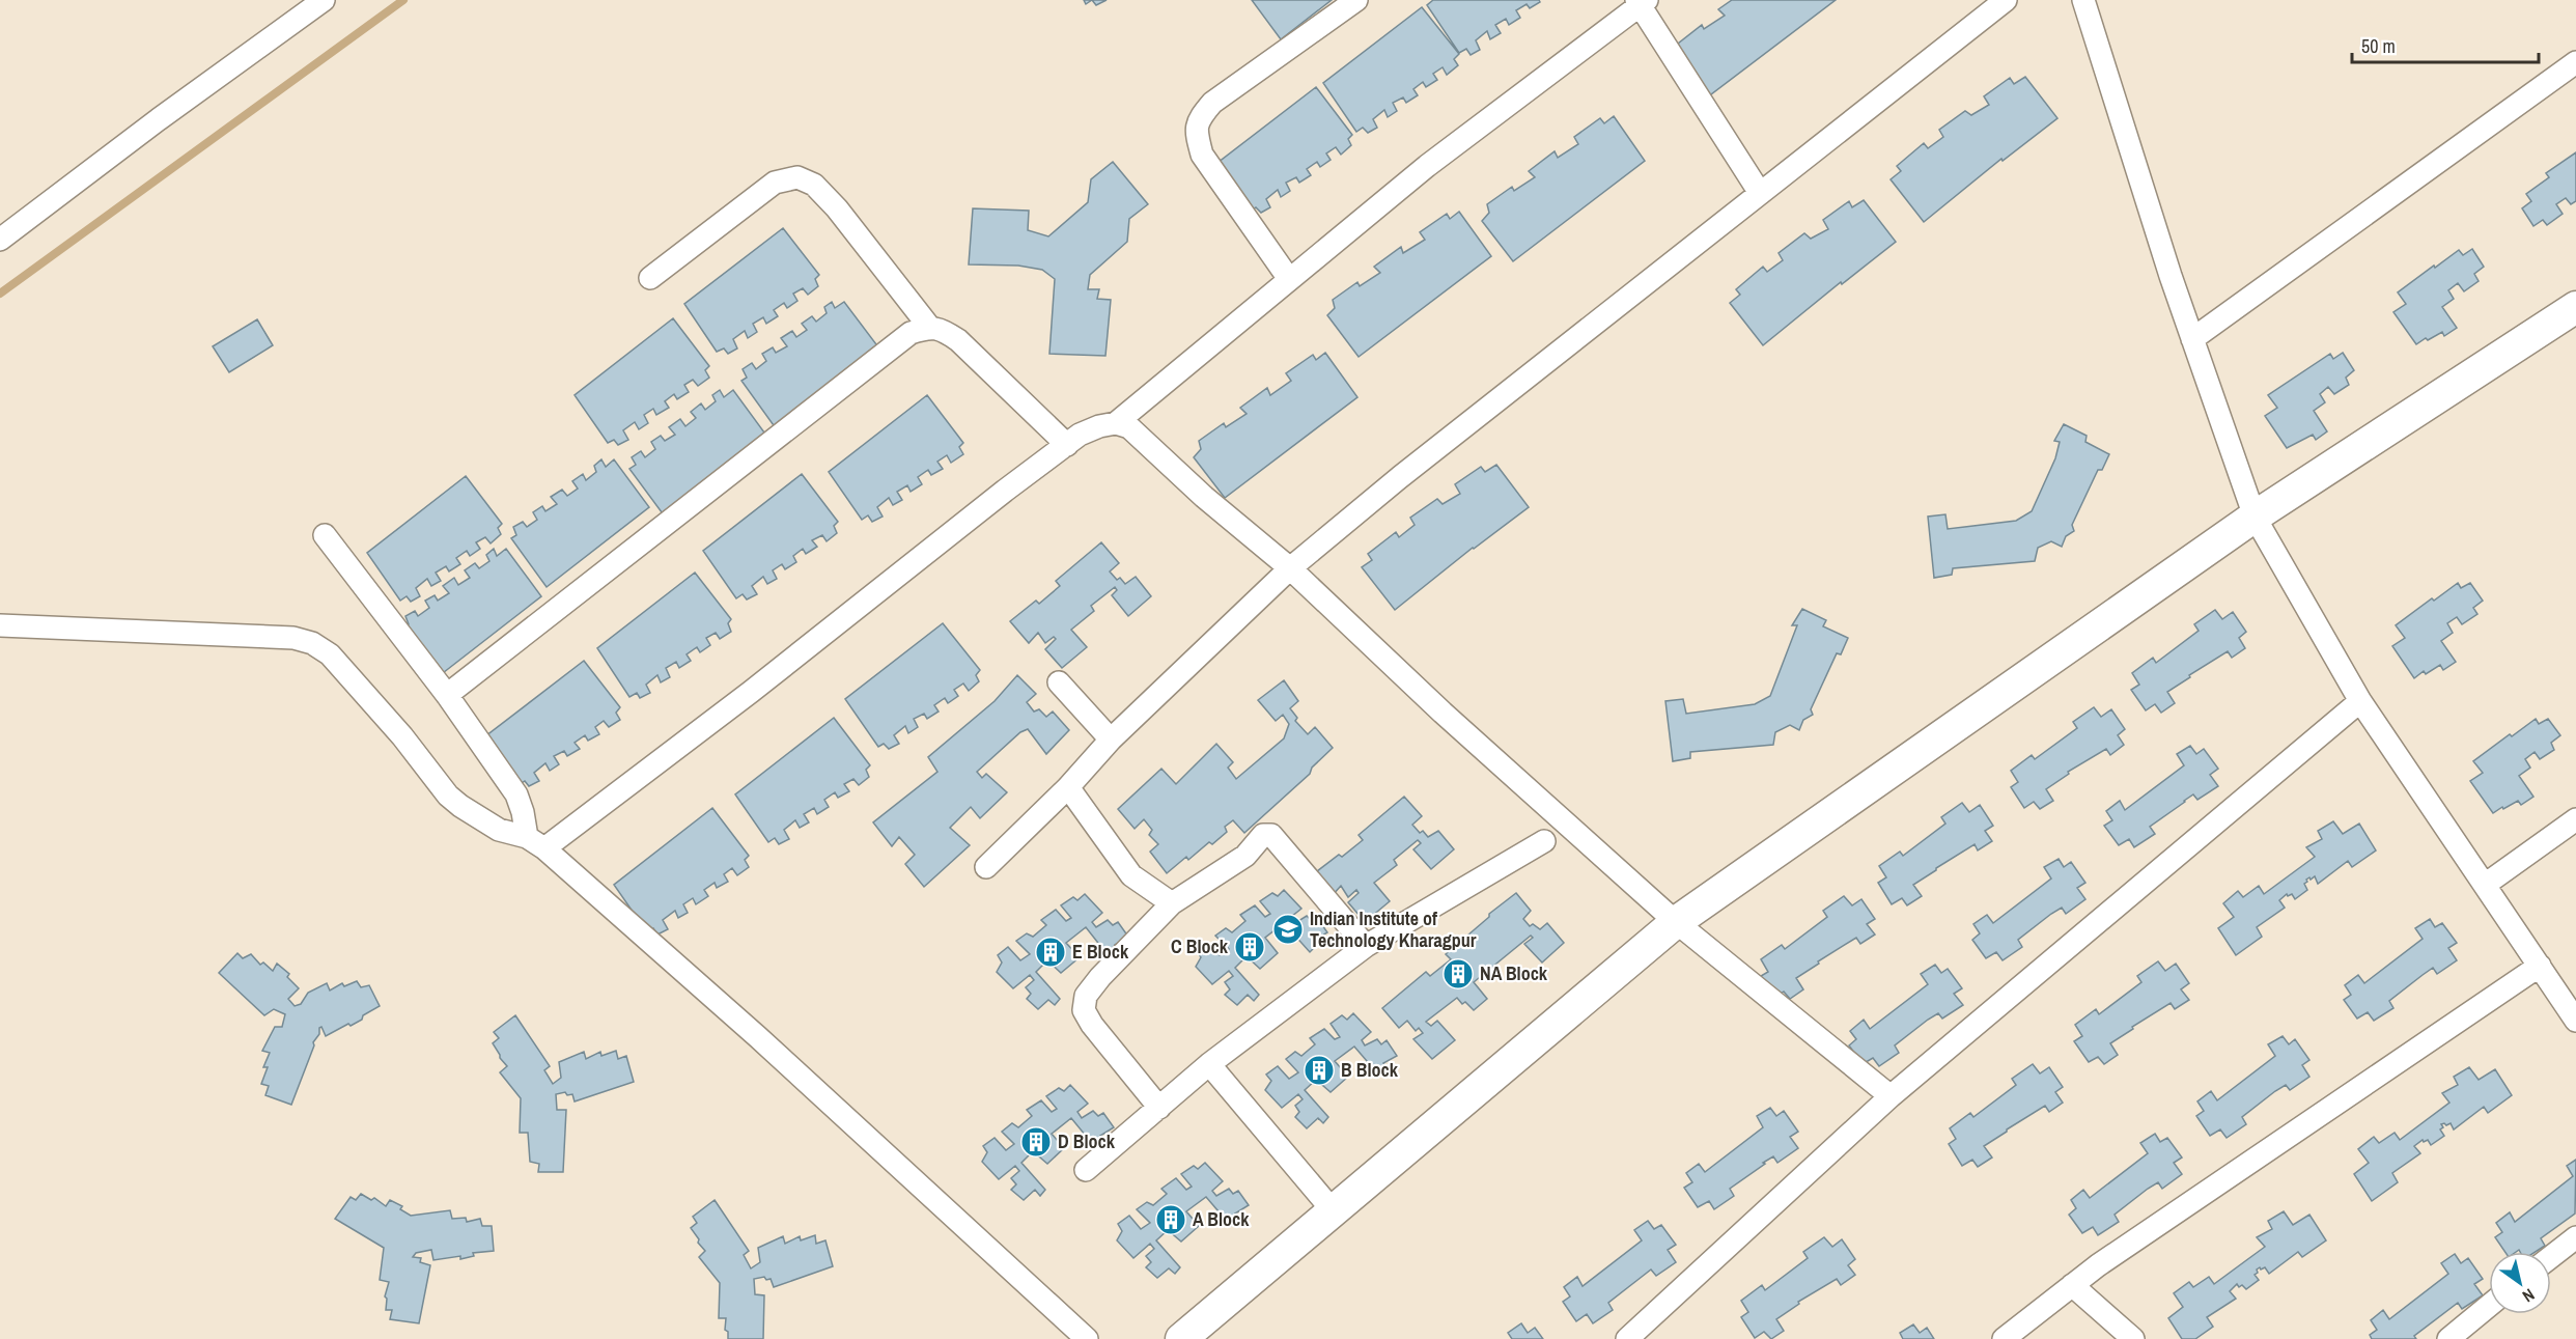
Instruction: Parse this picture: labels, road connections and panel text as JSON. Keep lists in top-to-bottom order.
{
  "places": {
    "school or university": ["Indian Institute of Technology Kharagpur"],
    "building": [
      "C Block",
      "E Block",
      "NA Block",
      "B Block",
      "D Block",
      "A Block"
    ]
  },
  "scale_bar": "50 m",
  "north": "bottom right"
}
